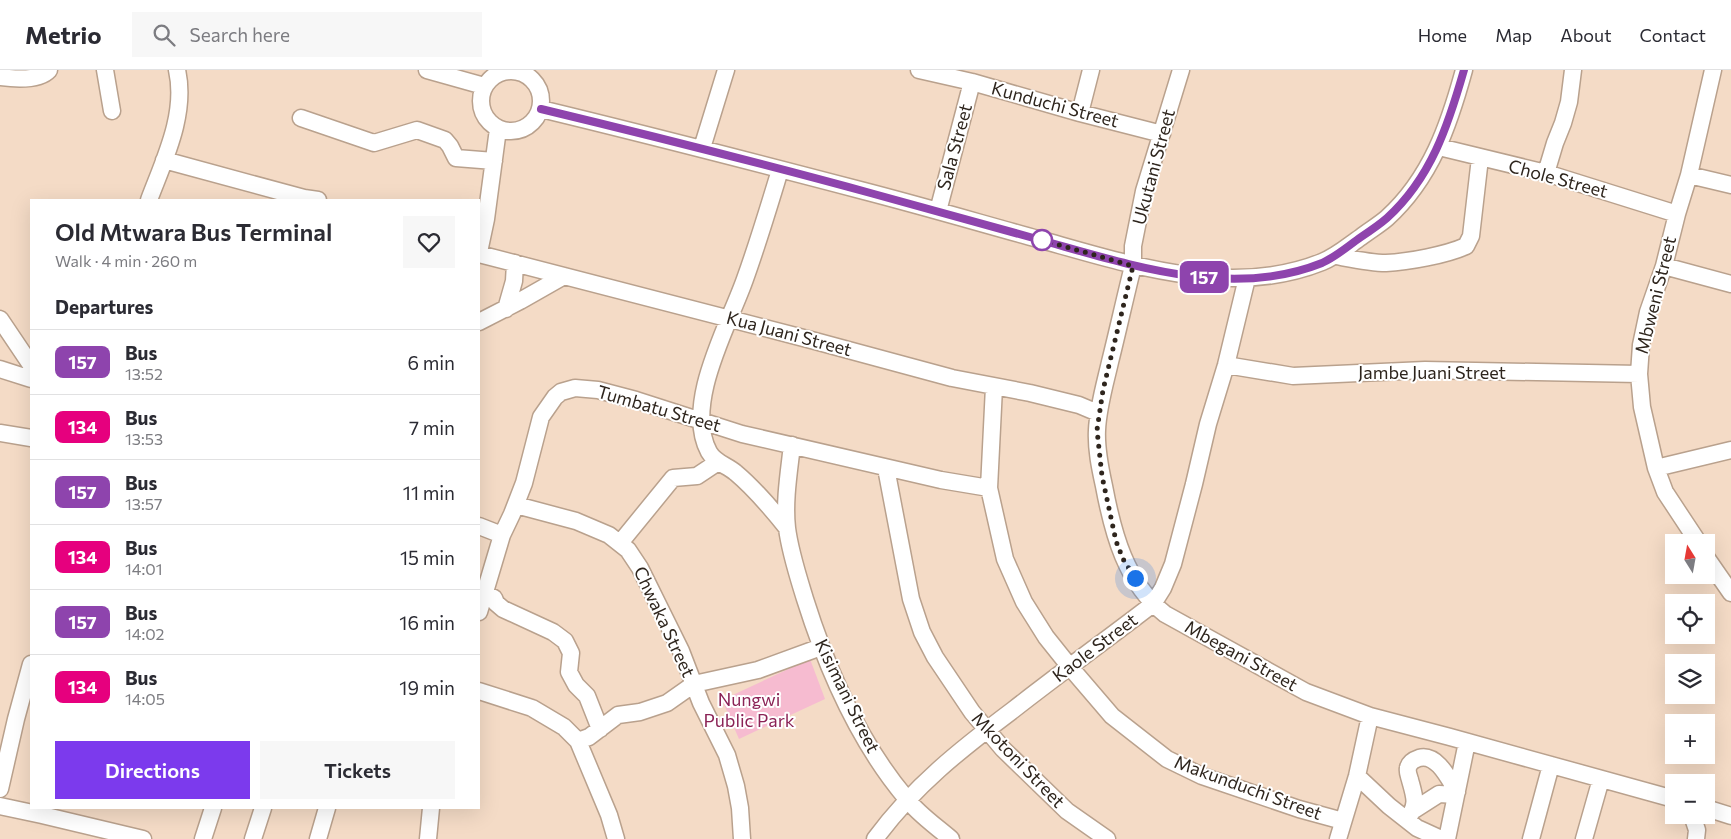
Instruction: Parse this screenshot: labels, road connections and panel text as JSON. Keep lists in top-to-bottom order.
{
  "streets": {
    "street": [
      "Kunduchi Street",
      "Sala Street",
      "Ukutani Street",
      "Chole Street",
      "Mbweni Street",
      "Kua Juani Street",
      "Jambe Juani Street",
      "Tumbatu Street",
      "Chwaka Street",
      "Kaole Street",
      "Mbegani Street",
      "Kisimani Street",
      "Mkotoni Street",
      "Makunduchi Street"
    ]
  },
  "crossings": [
    ["Kunduchi Street", "Sala Street"],
    ["Kunduchi Street", "Ukutani Street"],
    ["Ukutani Street", "Mbegani Street"],
    ["Chole Street", "Mbweni Street"],
    ["Mbweni Street", "Jambe Juani Street"],
    ["Kua Juani Street", "Mbegani Street"],
    ["Kua Juani Street", "Makunduchi Street"],
    ["Jambe Juani Street", "Kaole Street"],
    ["Tumbatu Street", "Chwaka Street"],
    ["Tumbatu Street", "Kisimani Street"],
    ["Tumbatu Street", "Mkotoni Street"],
    ["Tumbatu Street", "Makunduchi Street"],
    ["Kaole Street", "Mbegani Street"],
    ["Kaole Street", "Kisimani Street"],
    ["Kaole Street", "Mkotoni Street"],
    ["Kaole Street", "Makunduchi Street"]
  ],
  "parks": ["Nungwi Public Park"],
  "lines": ["bus line 157"],
  "north": "top",
  "page": {
    "header": "Metrio",
    "search": "Search here",
    "nav": [
      "Home",
      "Map",
      "About",
      "Contact"
    ],
    "on_map": "157",
    "heading": [
      ["Old Mtwara Bus Terminal", "Walk · 4 min · 260 m"],
      "Departures"
    ],
    "list": [
      {
        "mark": "157",
        "name": "Bus",
        "note": "13:52",
        "value": "6 min"
      },
      {
        "mark": "134",
        "name": "Bus",
        "note": "13:53",
        "value": "7 min"
      },
      {
        "mark": "157",
        "name": "Bus",
        "note": "13:57",
        "value": "11 min"
      },
      {
        "mark": "134",
        "name": "Bus",
        "note": "14:01",
        "value": "15 min"
      },
      {
        "mark": "157",
        "name": "Bus",
        "note": "14:02",
        "value": "16 min"
      },
      {
        "mark": "134",
        "name": "Bus",
        "note": "14:05",
        "value": "19 min"
      }
    ],
    "map_buttons": ["+", "−"],
    "buttons": ["Directions", "Tickets"]
  }
}
